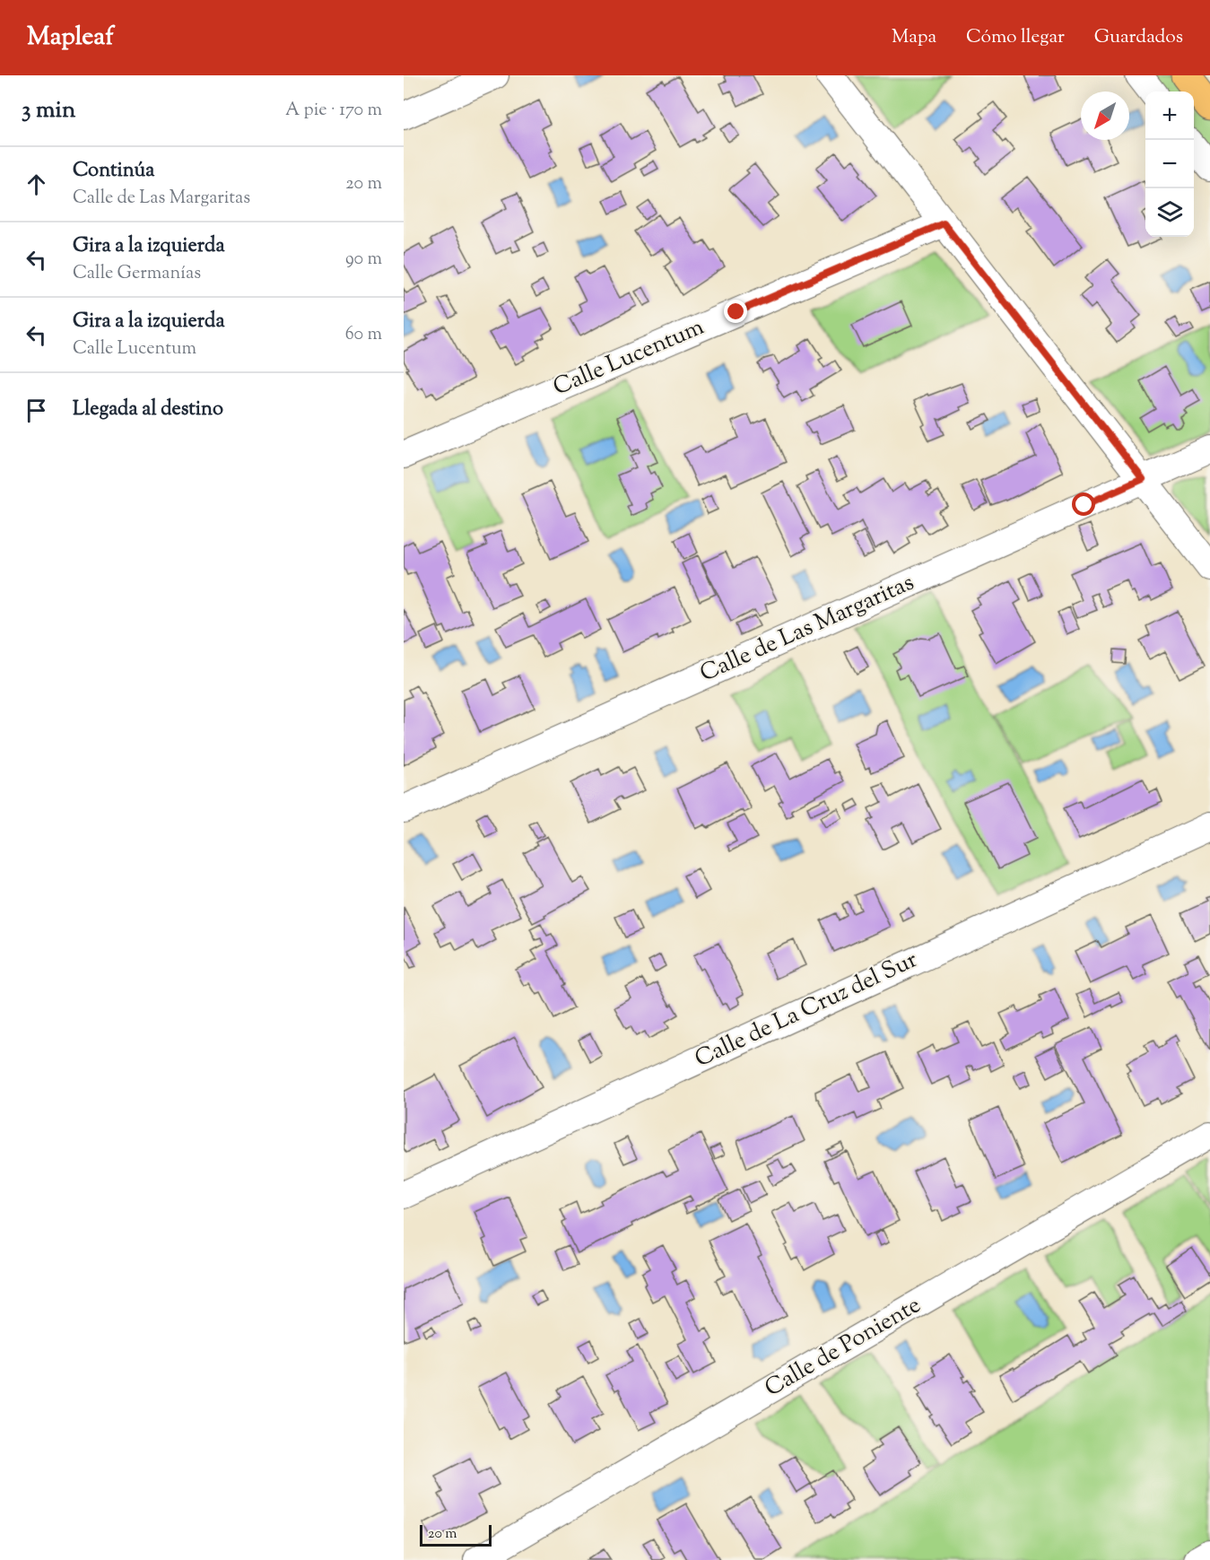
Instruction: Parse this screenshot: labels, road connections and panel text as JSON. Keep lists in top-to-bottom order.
{
  "streets": {
    "street": [
      "Calle Lucentum",
      "Calle de Las Margaritas",
      "Calle de La Cruz del Sur",
      "Calle de Poniente"
    ]
  },
  "scale_bar": "20 m",
  "north": "bottom left",
  "page": {
    "header": "Mapleaf",
    "nav": ["Mapa", "Cómo llegar", "Guardados"],
    "heading": ["3 min", "A pie · 170 m"],
    "map_buttons": ["+", "−"],
    "list": [
      ["Continúa", "Calle de Las Margaritas", "20 m"],
      ["Gira a la izquierda", "Calle Germanías", "90 m"],
      ["Gira a la izquierda", "Calle Lucentum", "60 m"],
      "Llegada al destino"
    ],
    "scale": "20 m"
  }
}
